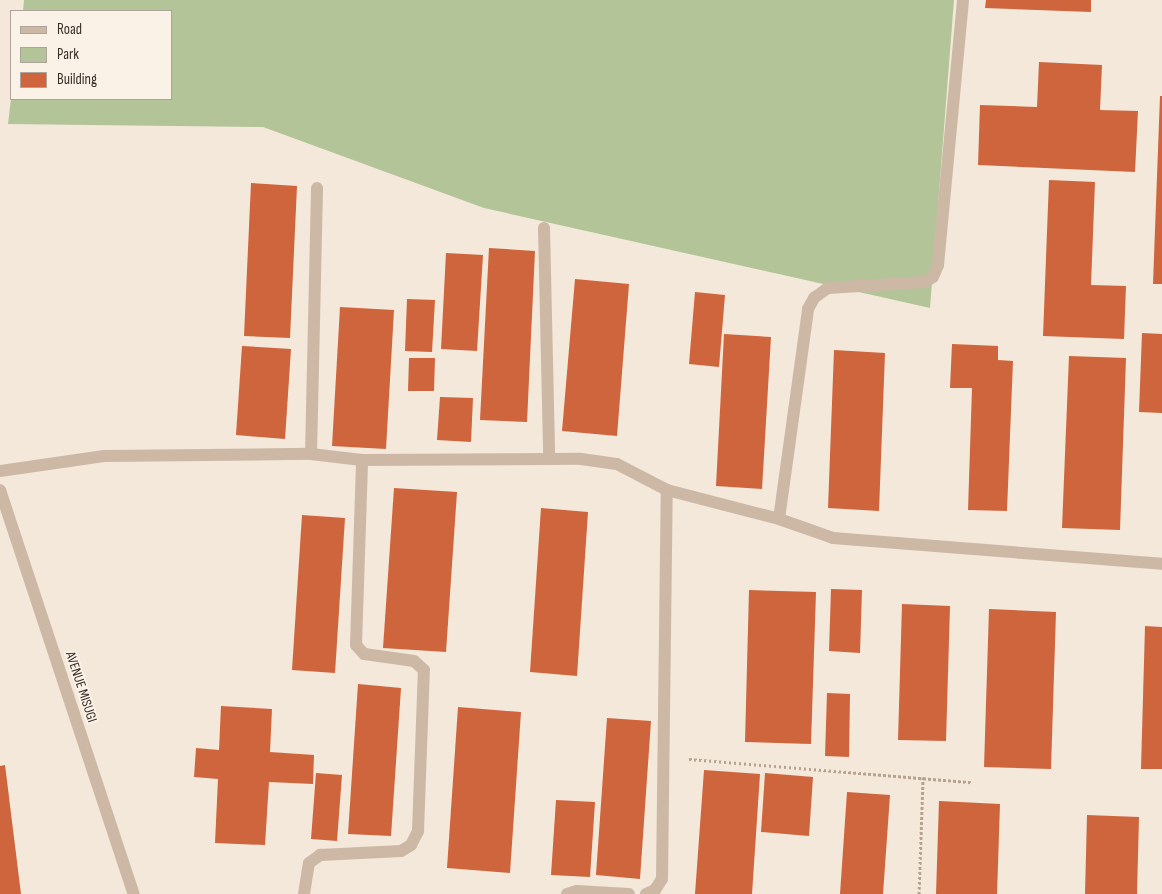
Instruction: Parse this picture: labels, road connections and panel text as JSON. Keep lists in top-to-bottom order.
{
  "streets": {
    "street": ["AVENUE MISUGI"]
  },
  "legend": ["Road", "Park", "Building"]
}
